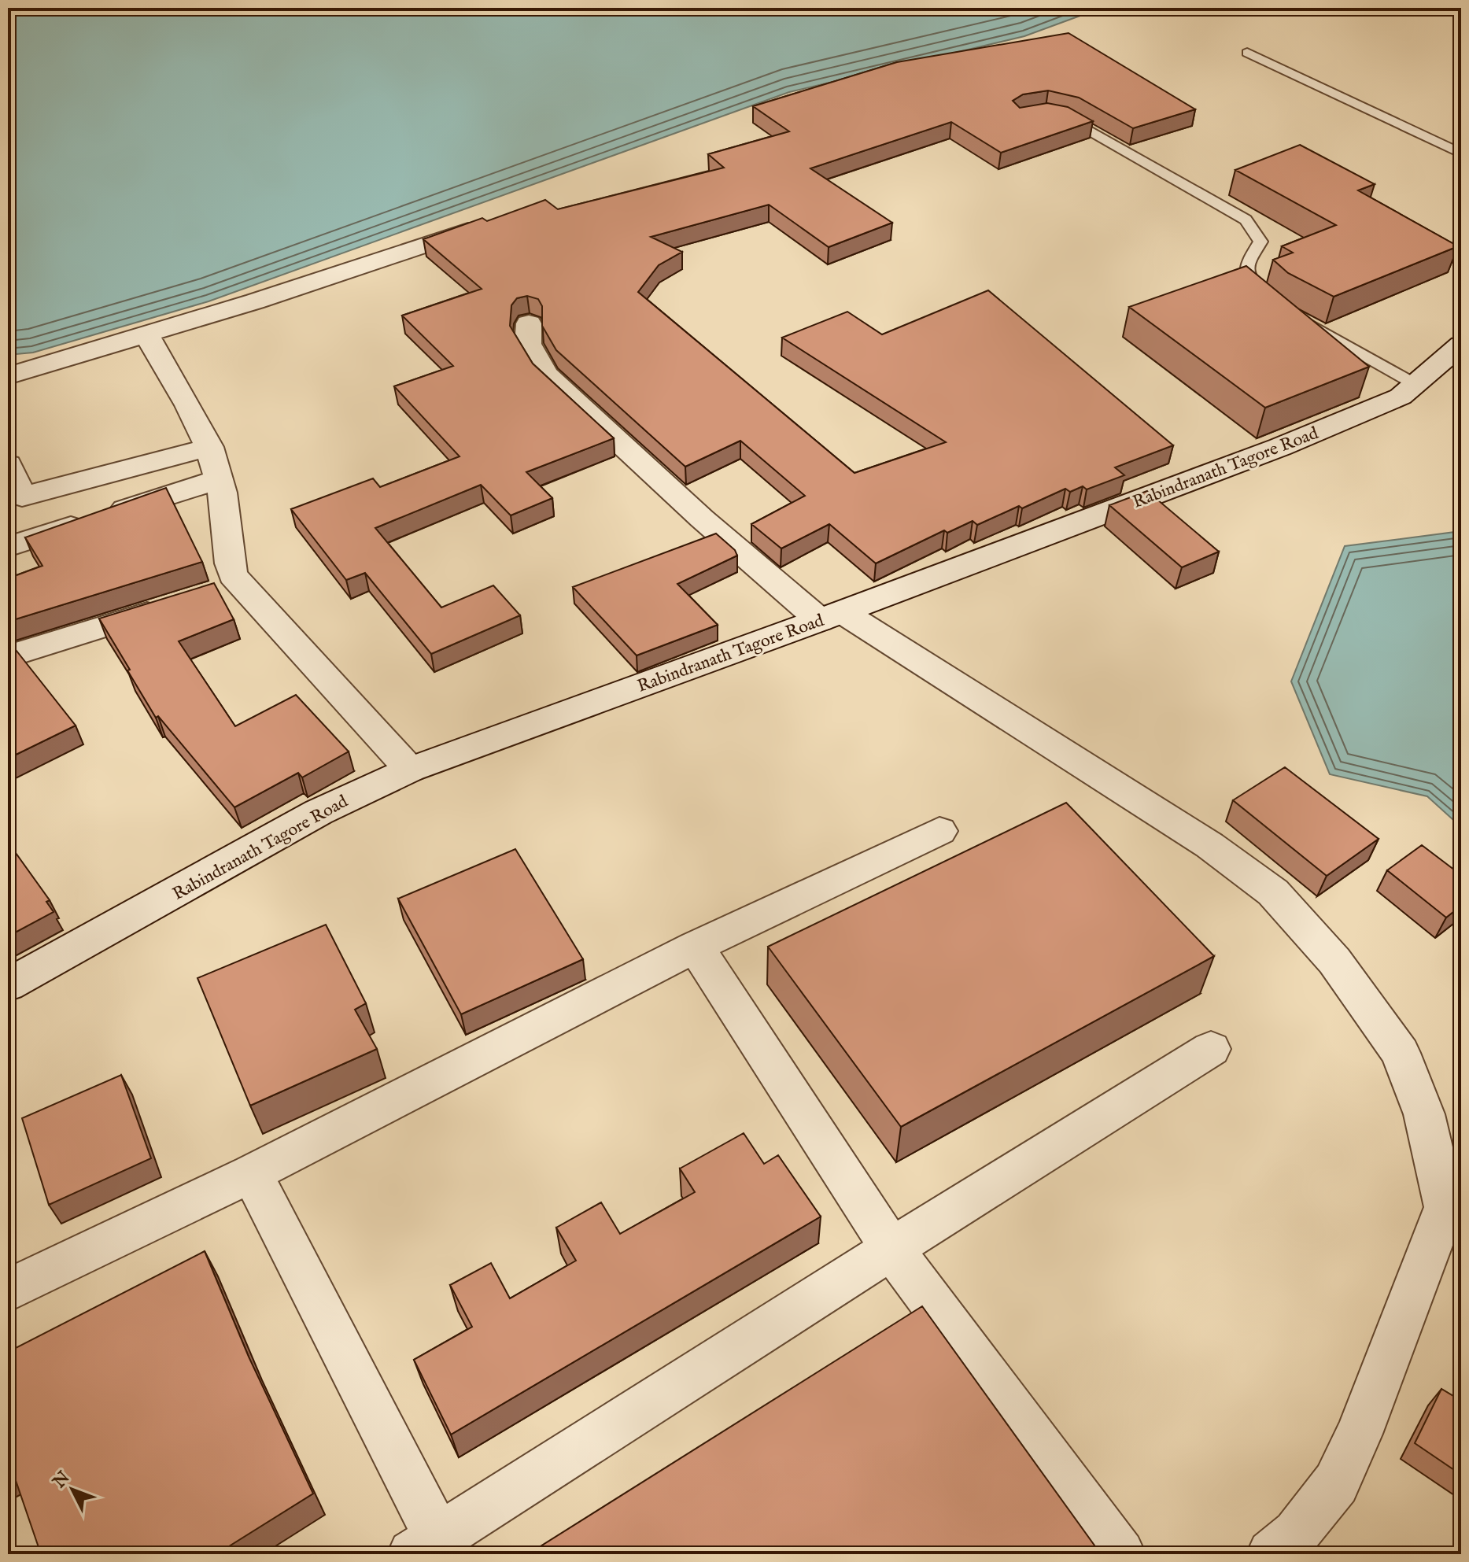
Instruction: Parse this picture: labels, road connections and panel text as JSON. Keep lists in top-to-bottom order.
{
  "streets": {
    "street": ["Rabindranath Tagore Road"]
  },
  "north": "top left"
}
